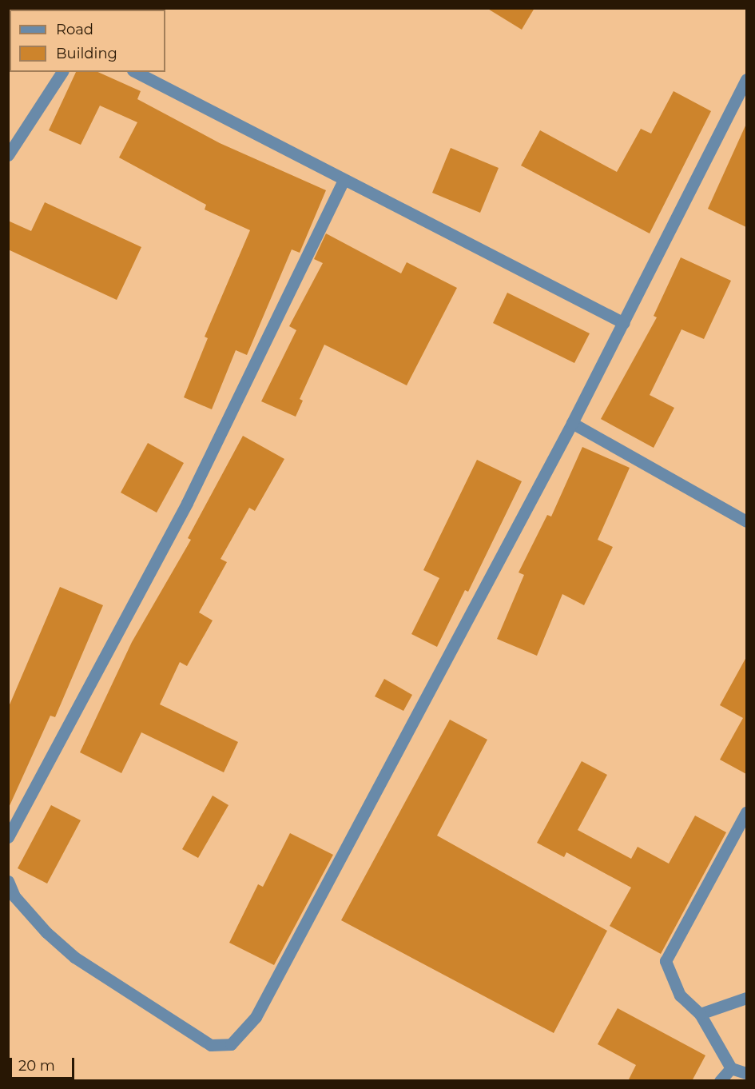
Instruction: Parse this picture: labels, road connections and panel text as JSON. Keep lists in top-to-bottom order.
{
  "legend": ["Road", "Building"],
  "scale_bar": "20 m"
}
